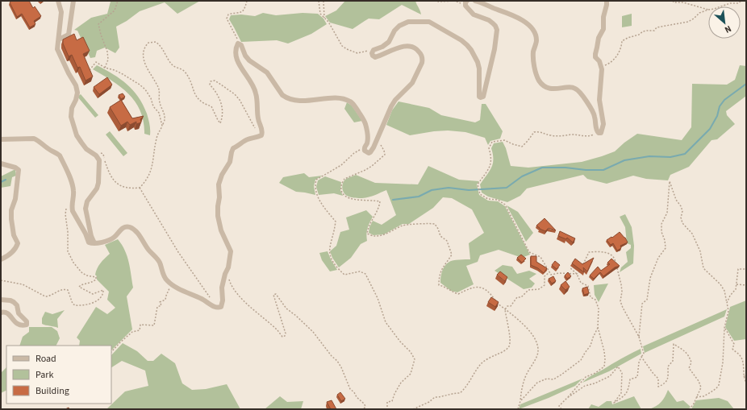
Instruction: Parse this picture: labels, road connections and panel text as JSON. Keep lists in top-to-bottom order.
{
  "legend": ["Road", "Park", "Building"],
  "north": "bottom right"
}
